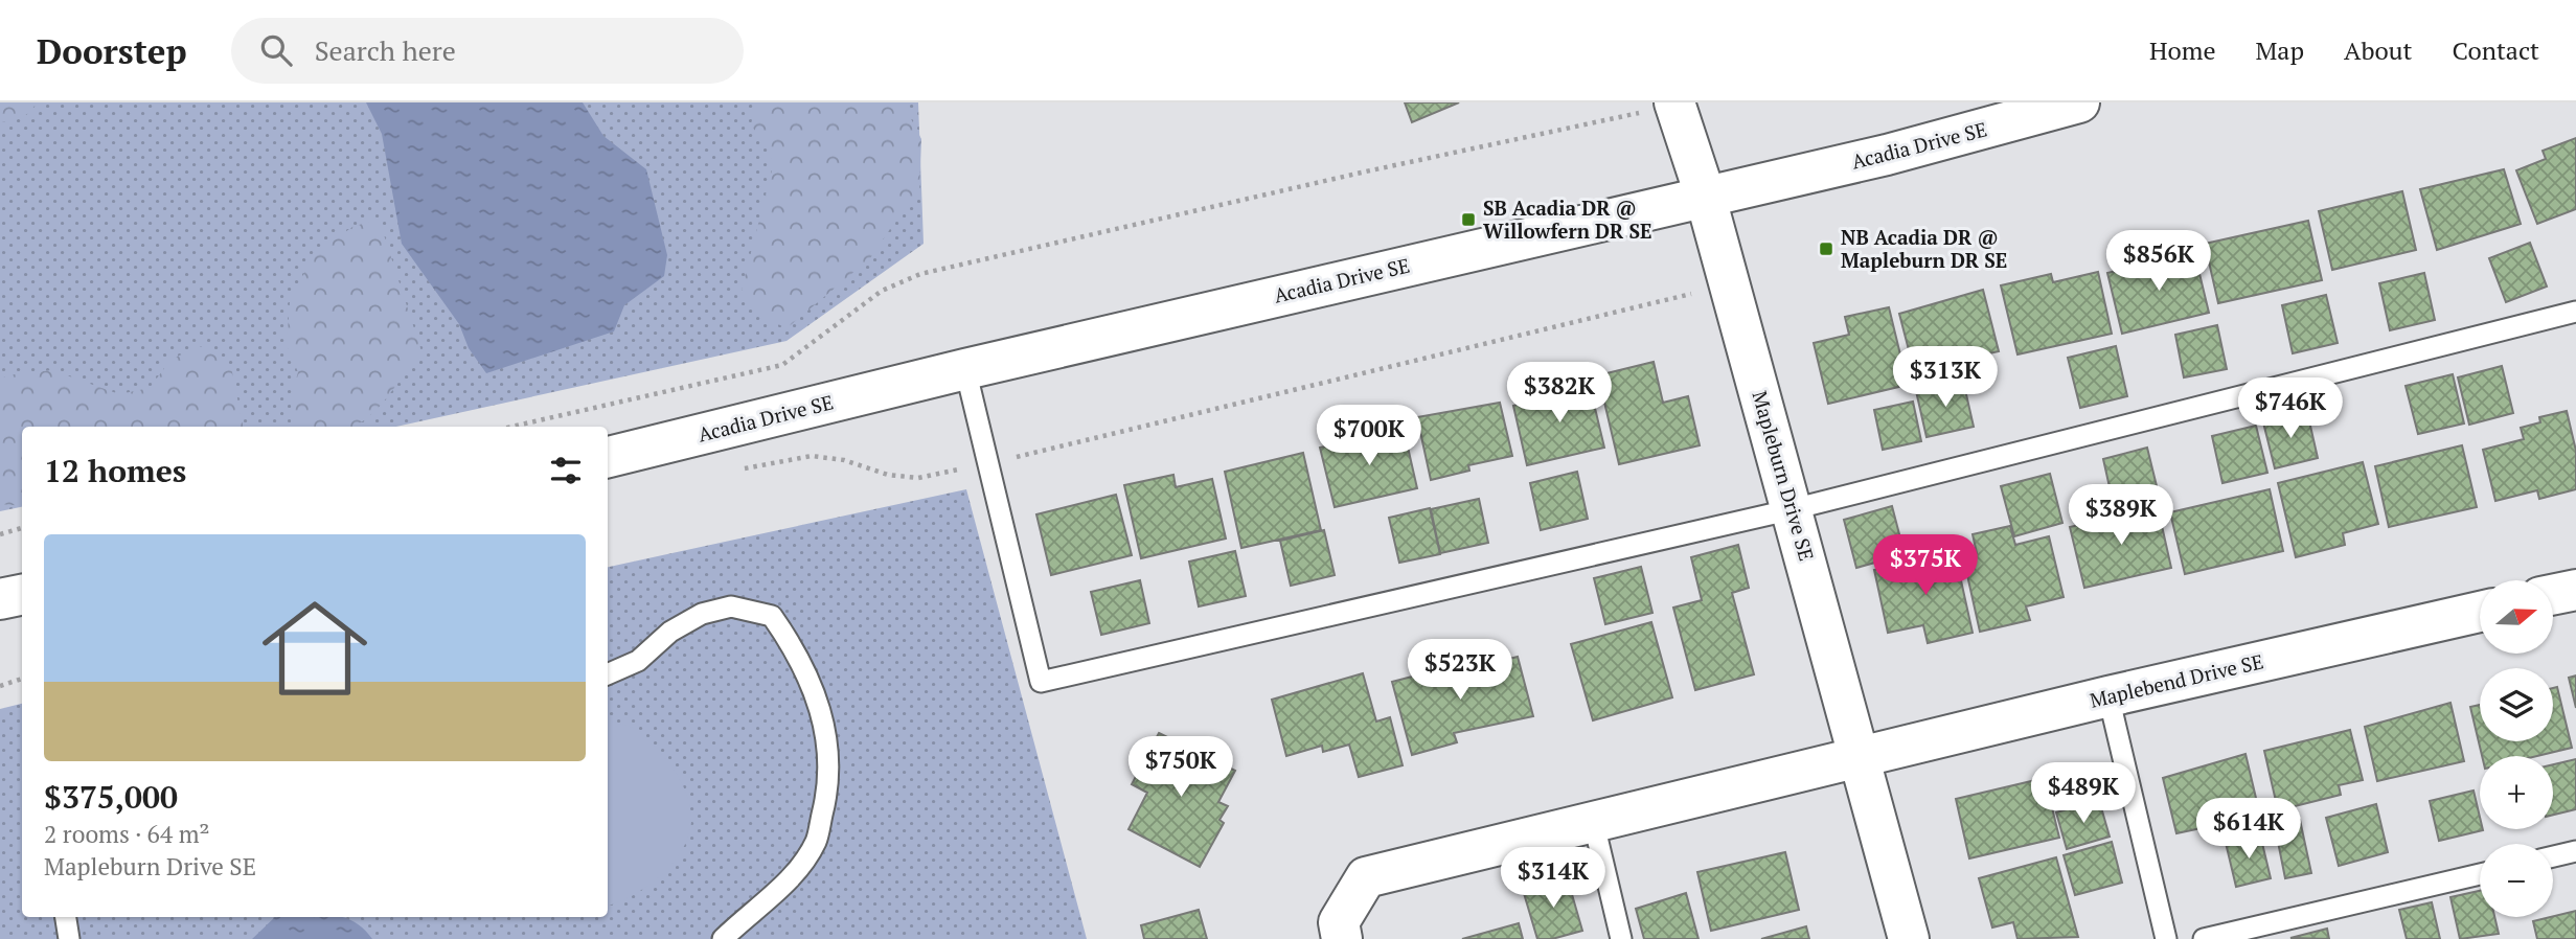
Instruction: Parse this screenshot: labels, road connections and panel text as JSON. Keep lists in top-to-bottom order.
{
  "streets": {
    "street": ["Acadia Drive SE", "Mapleburn Drive SE", "Maplebend Drive SE"]
  },
  "crossings": [
    ["Acadia Drive SE", "Mapleburn Drive SE"],
    ["Mapleburn Drive SE", "Maplebend Drive SE"]
  ],
  "places": {
    "transit": ["SB Acadia DR @ Willowfern DR SE", "NB Acadia DR @ Mapleburn DR SE"]
  },
  "north": "right",
  "page": {
    "header": "Doorstep",
    "search": "Search here",
    "nav": [
      "Home",
      "Map",
      "About",
      "Contact"
    ],
    "price": [
      "$856K",
      "$313K",
      "$382K",
      "$746K",
      "$700K",
      "$389K",
      "$375K",
      "$523K",
      "$750K",
      "$489K",
      "$614K",
      "$314K"
    ],
    "heading": "12 homes",
    "list": [
      {
        "name": "$375,000",
        "note": "2 rooms · 64 m² · Mapleburn Drive SE"
      }
    ],
    "map_buttons": ["+", "−"]
  }
}
